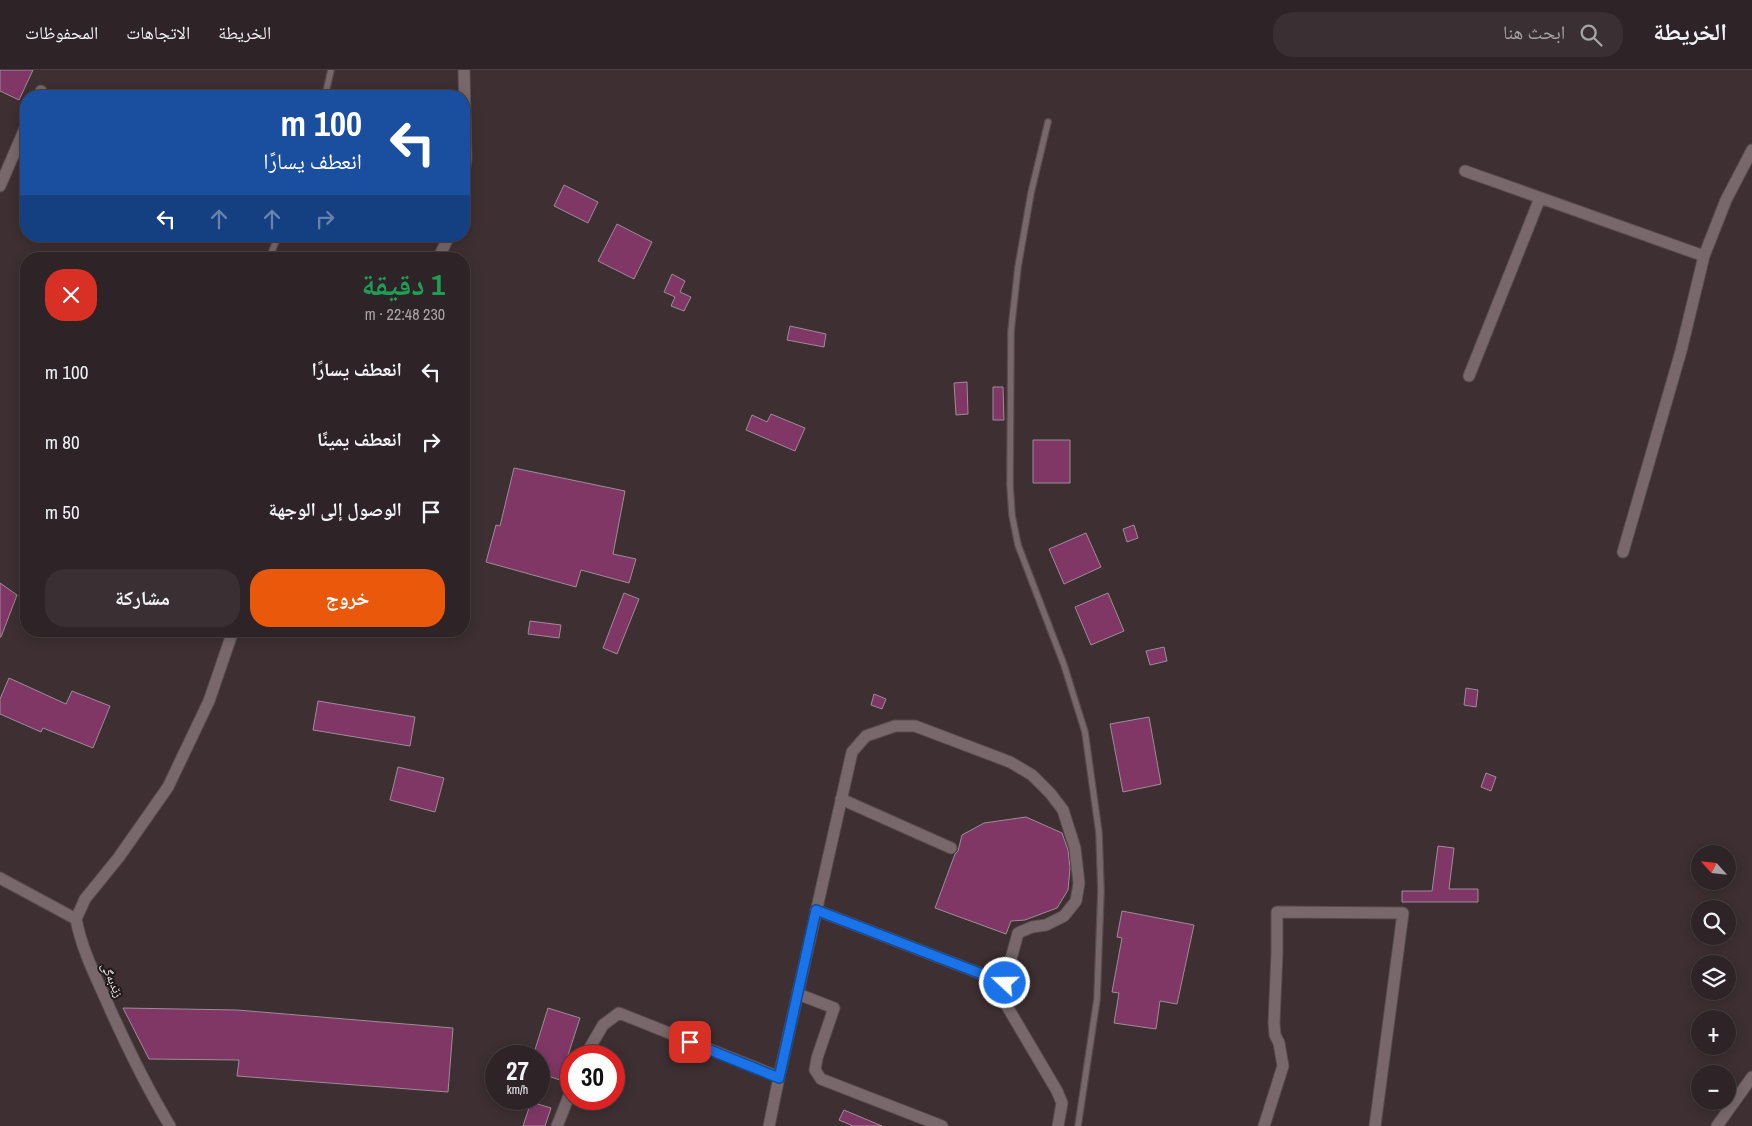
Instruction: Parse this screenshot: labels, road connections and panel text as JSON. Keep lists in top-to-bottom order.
{
  "streets": {
    "street": ["زێدبەگی"]
  },
  "north": "top left",
  "page": {
    "header": "الخريطة",
    "search": "ابحث هنا",
    "nav": ["الخريطة", "الاتجاهات", "المحفوظات"],
    "turn": ["100 m", "انعطف يسارًا"],
    "heading": ["1 دقيقة", "230 m · 22:48"],
    "list": [
      {
        "name": "انعطف يسارًا",
        "value": "100 m"
      },
      {
        "name": "انعطف يمينًا",
        "value": "80 m"
      },
      {
        "name": "الوصول إلى الوجهة",
        "value": "50 m"
      }
    ],
    "buttons": ["خروج", "مشاركة"],
    "map_buttons": ["+", "−"],
    "speed": "27 km/h",
    "limit": "30"
  }
}
